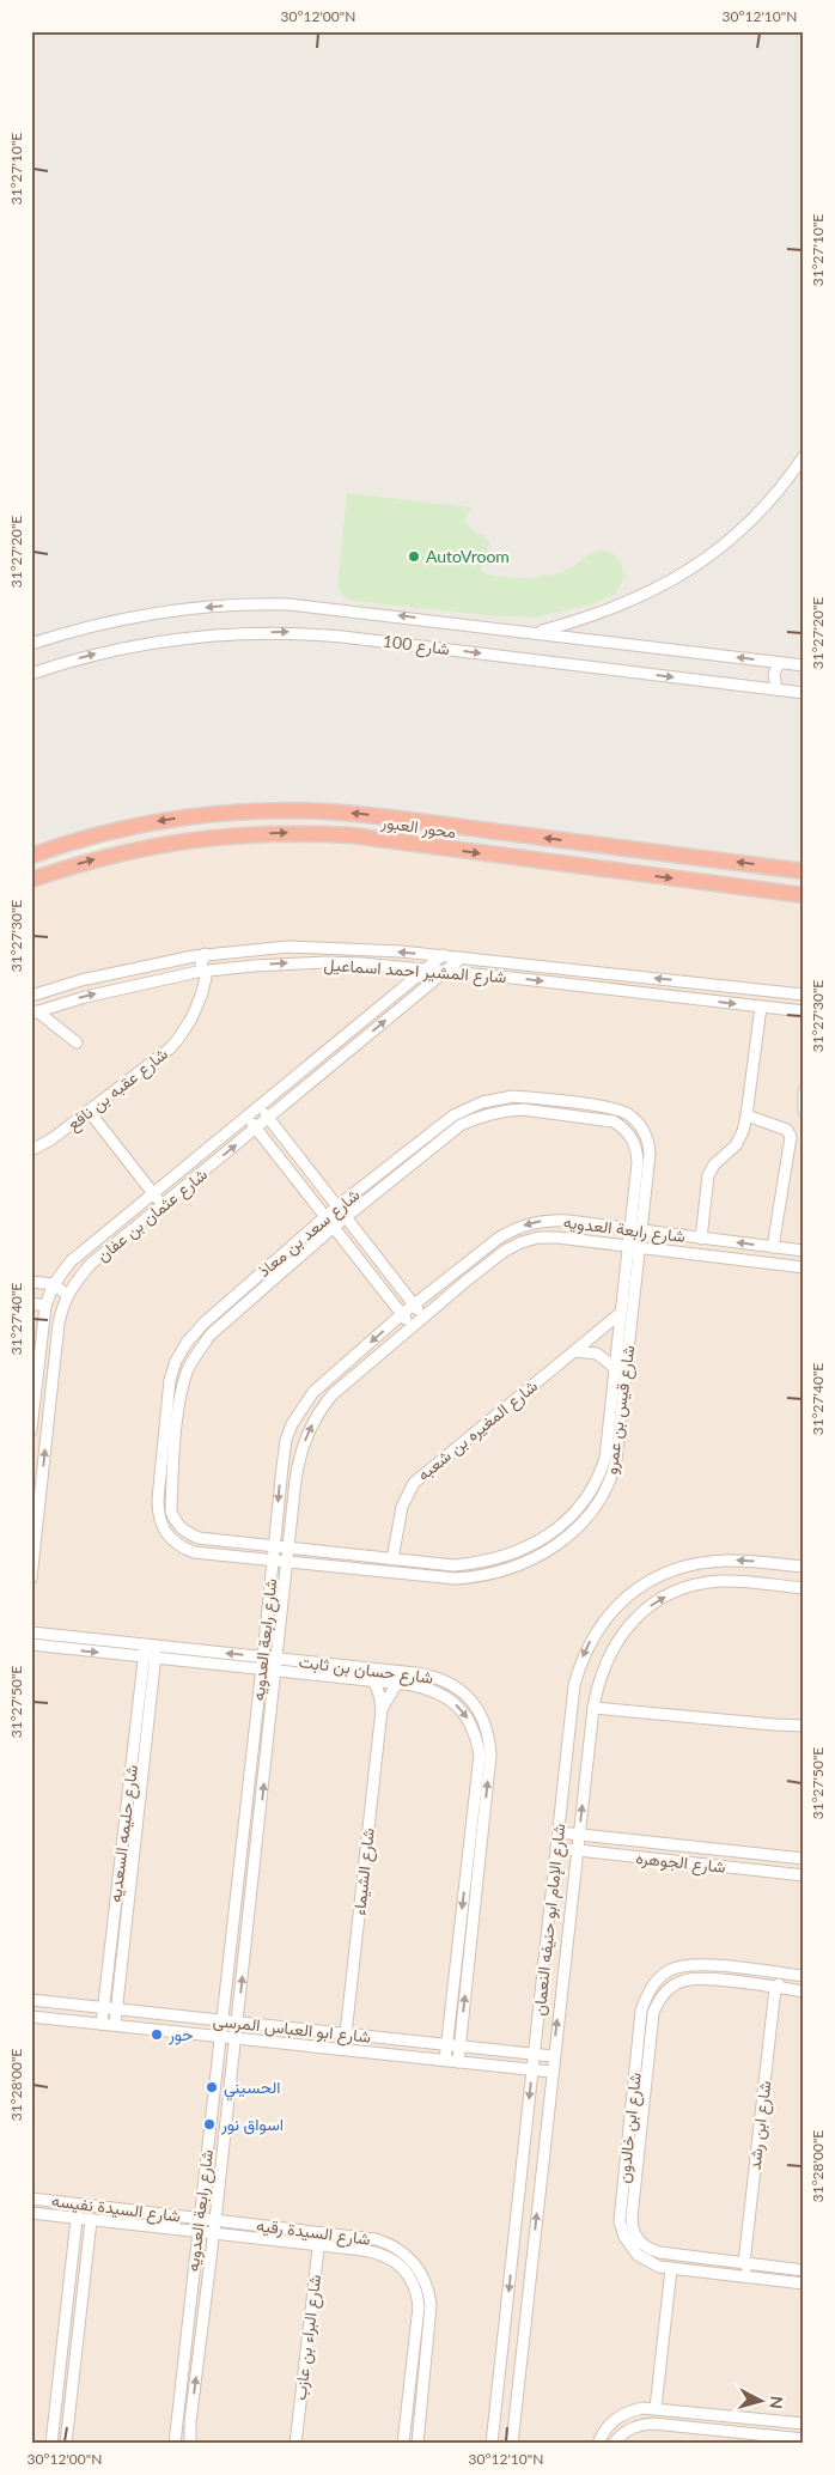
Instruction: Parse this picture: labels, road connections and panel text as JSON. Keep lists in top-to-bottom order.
{
  "streets": {
    "highway": ["محور العبور"],
    "street": [
      "شارع 100",
      "شارع المشير احمد اسماعيل",
      "شارع عقبه بن نافع",
      "شارع عثمان بن عفان",
      "شارع رابعة العدويه",
      "شارع سعد بن معاذ",
      "شارع قيس بن عمرو",
      "شارع المغيره بن شعبه",
      "شارع حسان بن ثابت",
      "شارع حليمه السعديه",
      "شارع الجوهره",
      "شارع الشيماء",
      "شارع الإمام ابو حنيفه النعمان",
      "شارع ابو العباس المرسى",
      "شارع ابن رشد",
      "شارع ابن خالدون",
      "شارع السيدة نفيسه",
      "شارع السيدة رقيه",
      "شارع البراء بن عازب"
    ]
  },
  "crossings": [
    ["شارع المشير احمد اسماعيل", "شارع عقبه بن نافع"],
    ["شارع المشير احمد اسماعيل", "شارع عثمان بن عفان"],
    ["شارع رابعة العدويه", "شارع سعد بن معاذ"],
    ["شارع رابعة العدويه", "شارع قيس بن عمرو"],
    ["شارع رابعة العدويه", "شارع حسان بن ثابت"],
    ["شارع رابعة العدويه", "شارع ابو العباس المرسى"],
    ["شارع رابعة العدويه", "شارع السيدة نفيسه"],
    ["شارع رابعة العدويه", "شارع السيدة رقيه"],
    ["شارع سعد بن معاذ", "شارع قيس بن عمرو"],
    ["شارع قيس بن عمرو", "شارع المغيره بن شعبه"],
    ["شارع حسان بن ثابت", "شارع حليمه السعديه"],
    ["شارع حسان بن ثابت", "شارع الشيماء"],
    ["شارع حسان بن ثابت", "شارع ابو العباس المرسى"],
    ["شارع حليمه السعديه", "شارع ابو العباس المرسى"],
    ["شارع الجوهره", "شارع الإمام ابو حنيفه النعمان"],
    ["شارع الشيماء", "شارع ابو العباس المرسى"],
    ["شارع الإمام ابو حنيفه النعمان", "شارع ابو العباس المرسى"],
    ["شارع ابن رشد", "شارع ابن خالدون"],
    ["شارع السيدة نفيسه", "شارع السيدة رقيه"],
    ["شارع السيدة رقيه", "شارع البراء بن عازب"]
  ],
  "places": [
    "AutoVroom",
    "حور",
    "الحسيني",
    "اسواق نور"
  ],
  "north": "right",
  "coordinates": [
    "30°12'00\"N",
    "30°12'10\"N",
    "31°27'10\"E",
    "31°27'20\"E",
    "31°27'30\"E",
    "31°27'40\"E",
    "31°27'50\"E",
    "31°28'00\"E"
  ]
}
